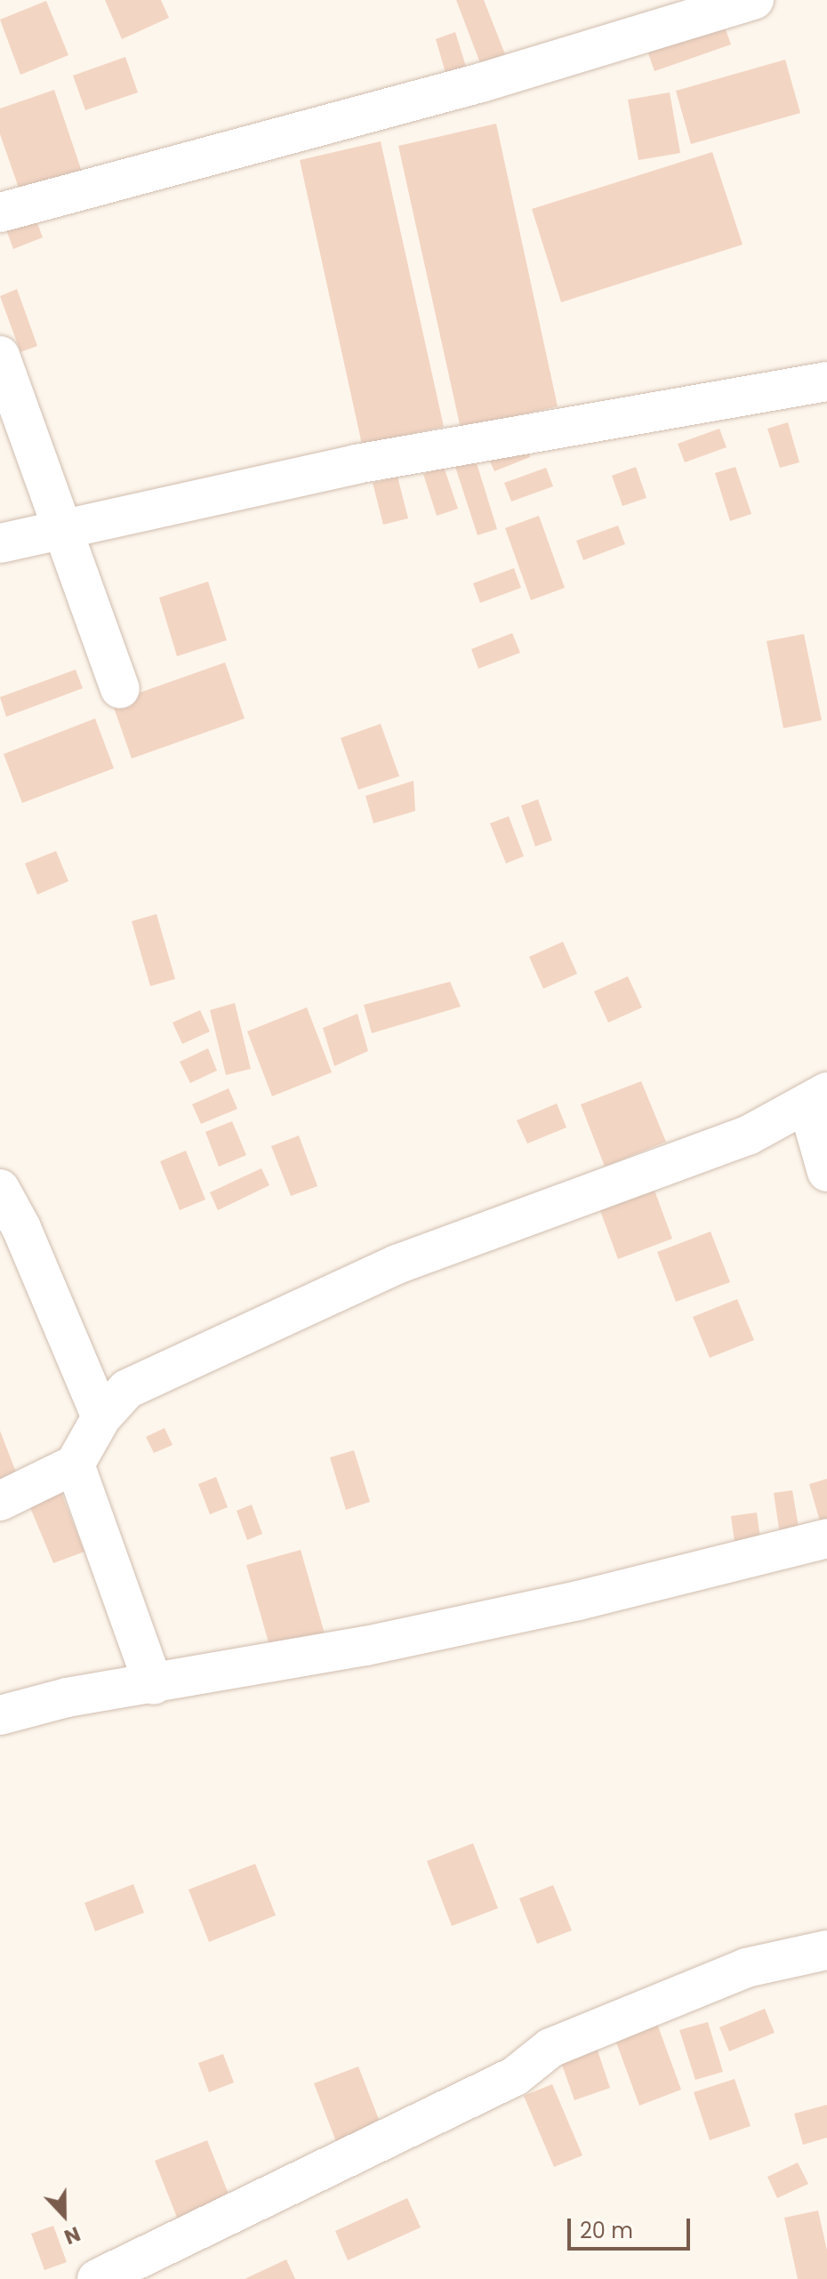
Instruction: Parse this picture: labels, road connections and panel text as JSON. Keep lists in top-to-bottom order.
{
  "scale_bar": "20 m",
  "north": "bottom"
}
